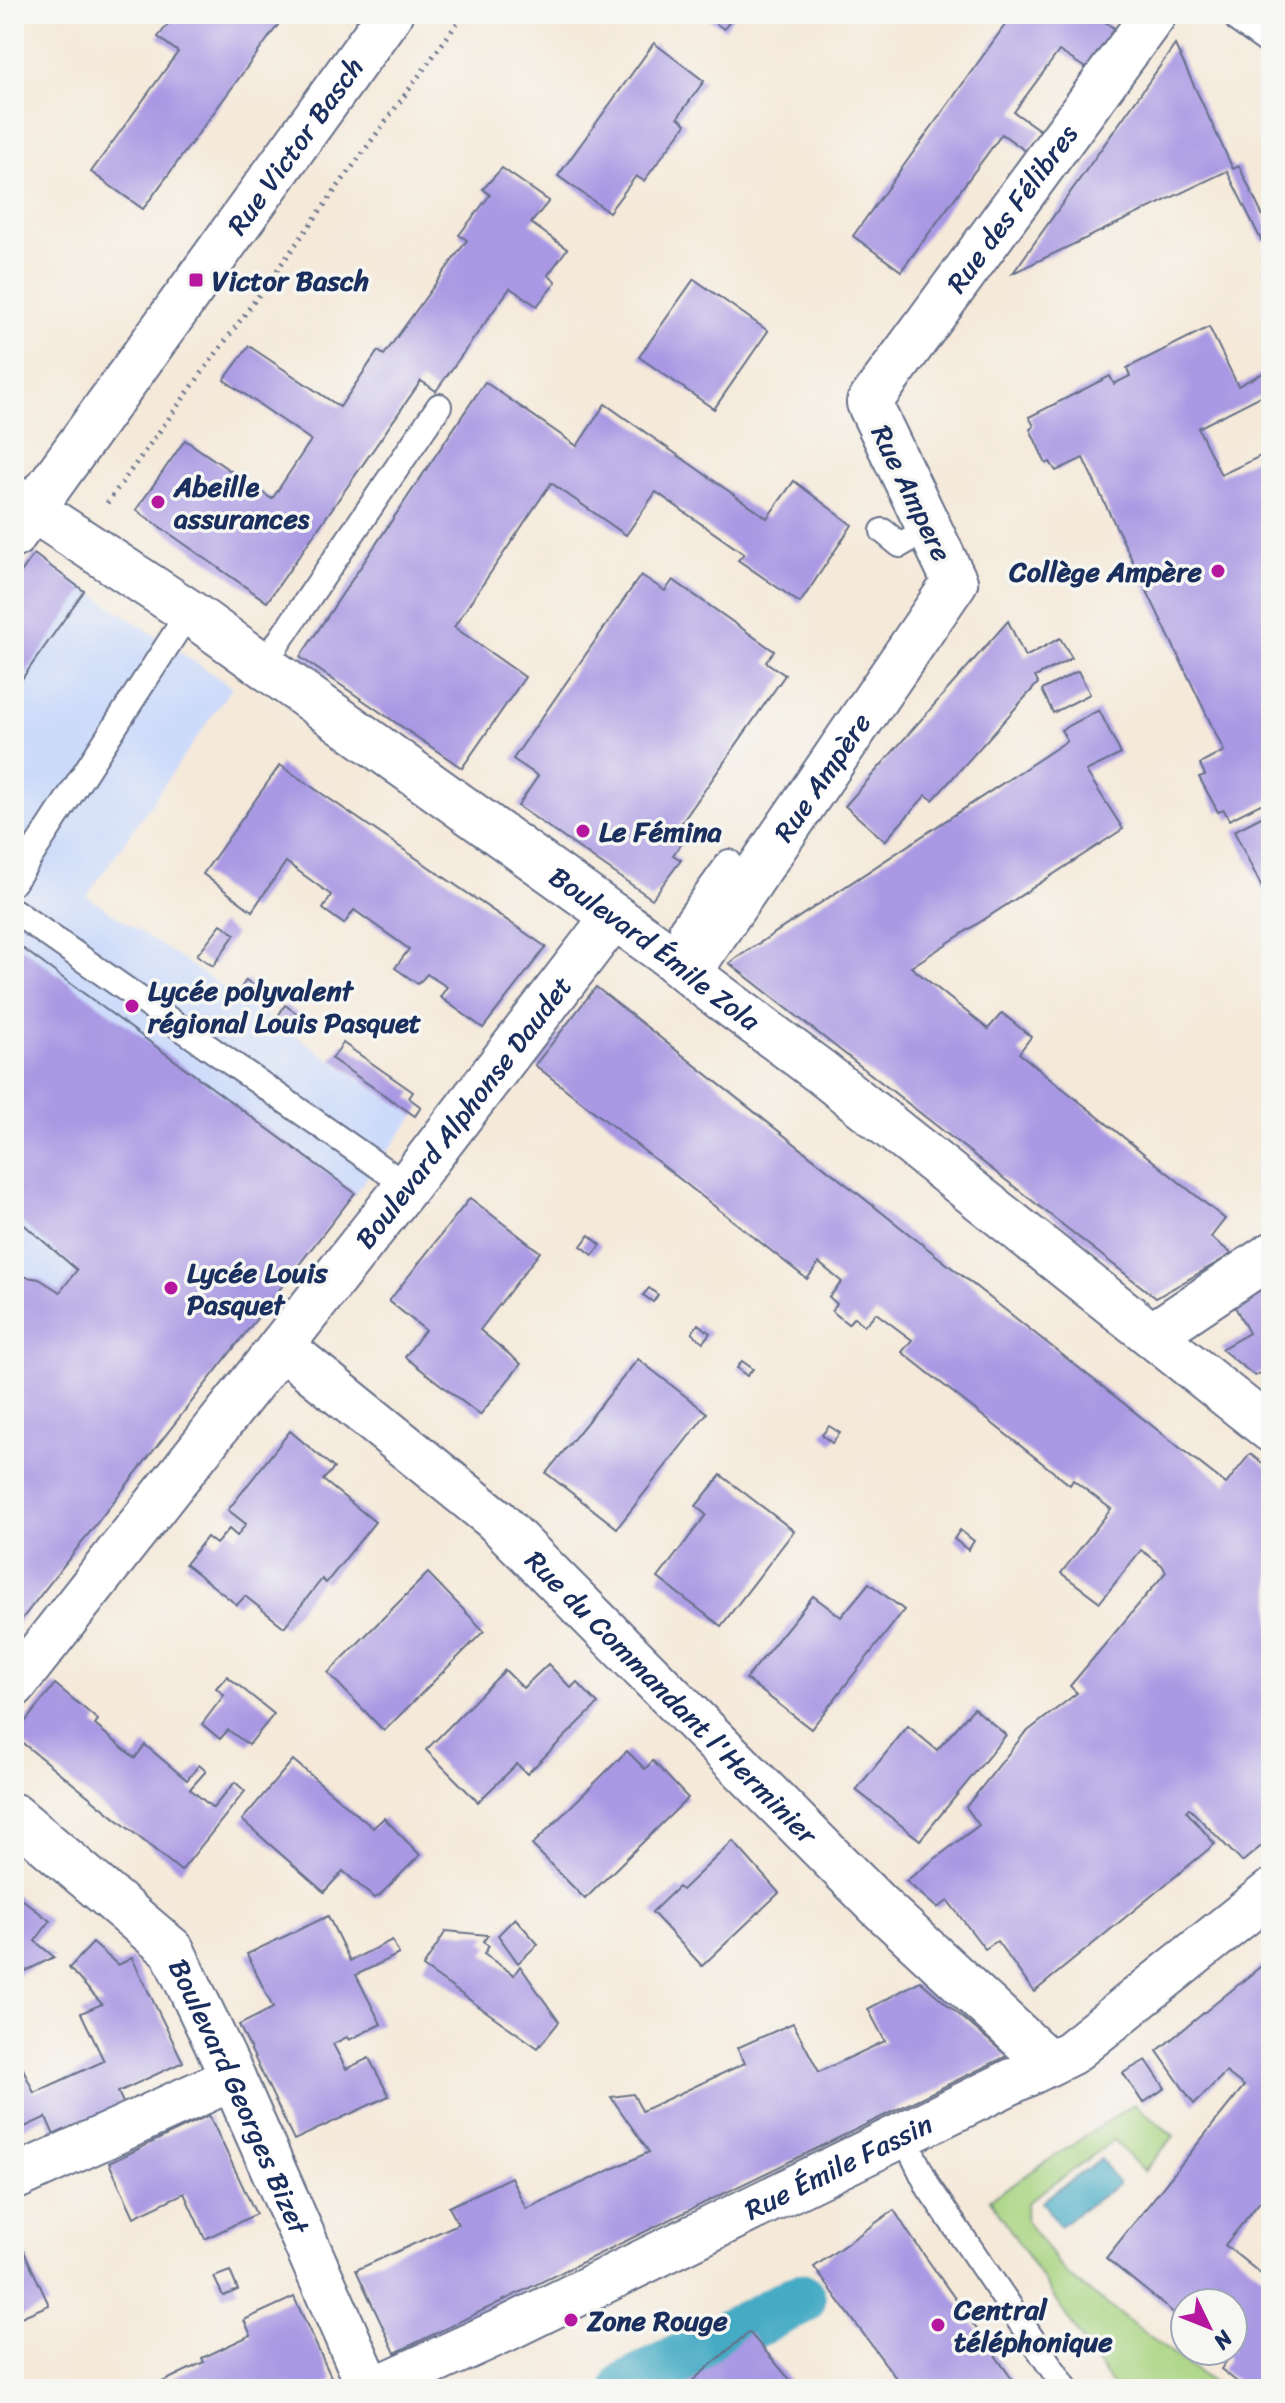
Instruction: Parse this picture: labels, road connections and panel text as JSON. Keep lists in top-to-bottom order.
{
  "streets": {
    "street": [
      "Rue Victor Basch",
      "Rue des Félibres",
      "Rue Ampere",
      "Rue Ampère",
      "Boulevard Émile Zola",
      "Boulevard Alphonse Daudet",
      "Rue du Commandant l'Herminier",
      "Boulevard Georges Bizet",
      "Rue Émile Fassin"
    ]
  },
  "crossings": [
    ["Rue Victor Basch", "Boulevard Émile Zola"],
    ["Rue des Félibres", "Rue Ampere"],
    ["Rue Ampere", "Rue Ampère"],
    ["Rue Ampère", "Boulevard Émile Zola"],
    ["Boulevard Émile Zola", "Boulevard Alphonse Daudet"],
    ["Boulevard Alphonse Daudet", "Rue du Commandant l'Herminier"],
    ["Rue du Commandant l'Herminier", "Rue Émile Fassin"],
    ["Boulevard Georges Bizet", "Rue Émile Fassin"]
  ],
  "places": {
    "transit": ["Victor Basch"],
    "other": [
      "Abeille assurances",
      "Collège Ampère",
      "Le Fémina",
      "Lycée polyvalent régional Louis Pasquet",
      "Lycée Louis Pasquet",
      "Zone Rouge",
      "Central téléphonique"
    ]
  },
  "north": "bottom right"
}
